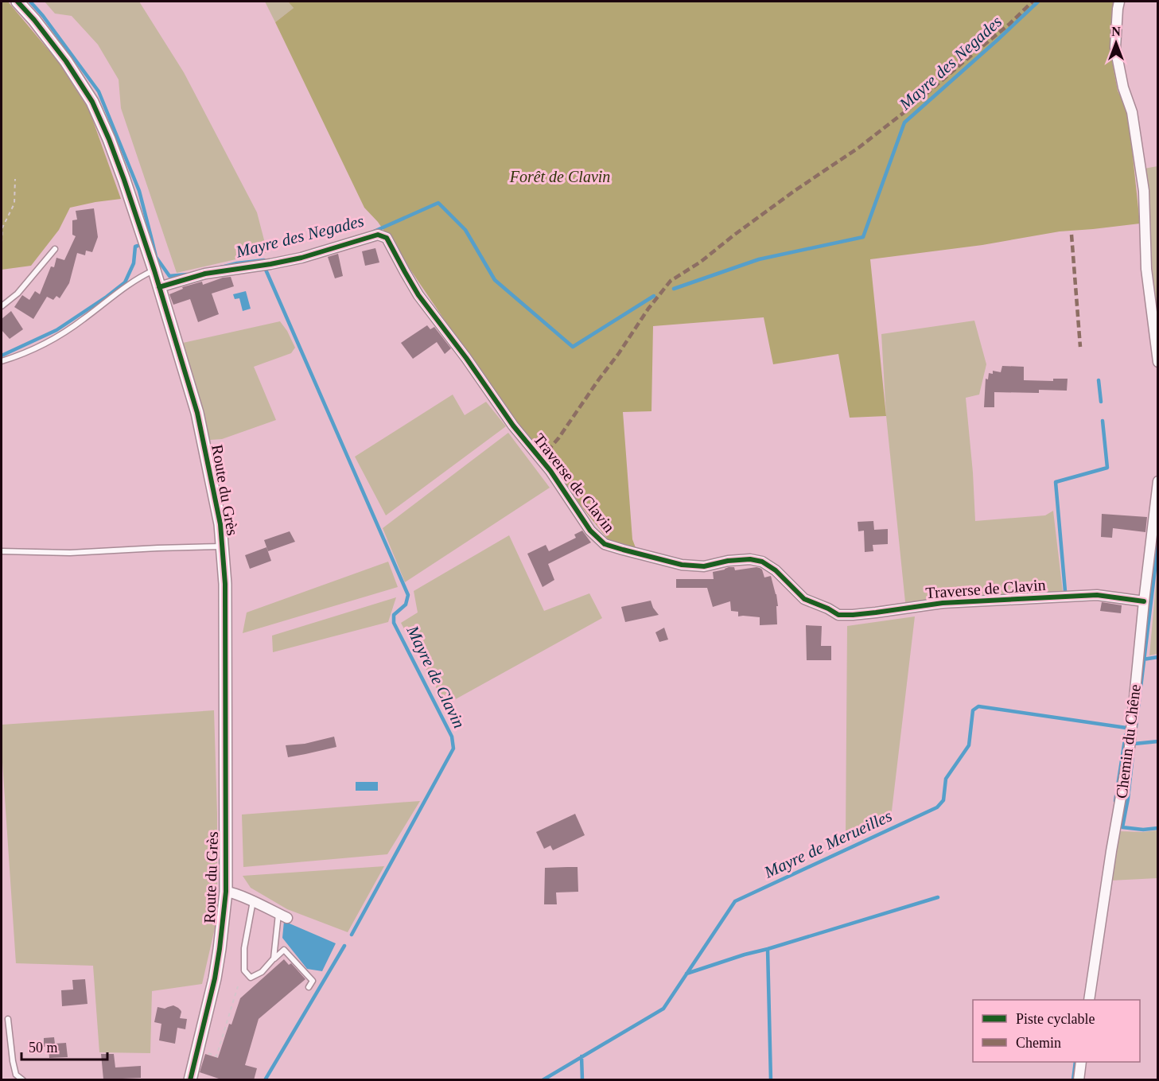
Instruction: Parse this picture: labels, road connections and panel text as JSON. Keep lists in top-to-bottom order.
{
  "streets": {
    "street": ["Traverse de Clavin", "Route du Grès", "Chemin du Chêne"]
  },
  "crossings": [
    ["Traverse de Clavin", "Route du Grès"],
    ["Traverse de Clavin", "Chemin du Chêne"]
  ],
  "water": ["Mayre des Negades", "Mayre de Clavin", "Mayre de Merueilles"],
  "parks": ["Forêt de Clavin"],
  "legend": ["Piste cyclable", "Chemin"],
  "scale_bar": "50 m",
  "north": "top"
}
